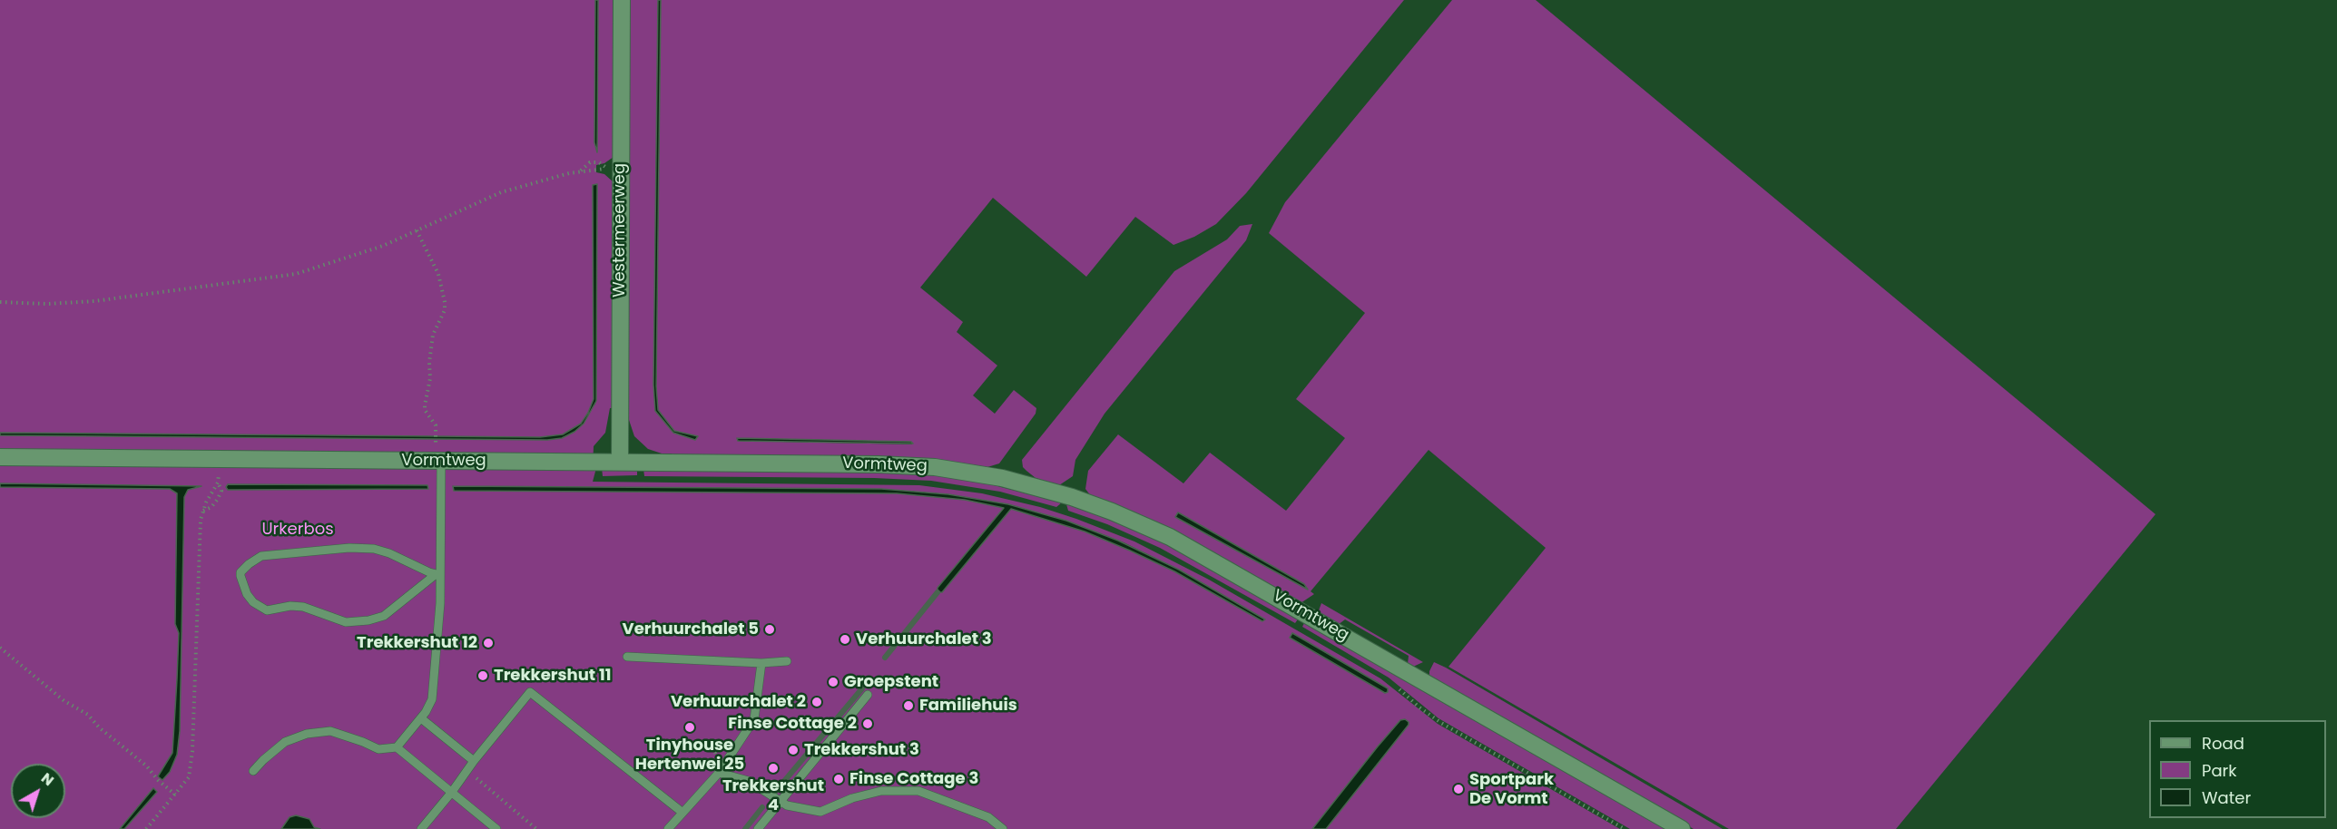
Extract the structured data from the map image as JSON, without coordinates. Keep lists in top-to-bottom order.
{
  "streets": {
    "street": ["Westermeerweg", "Vormtweg"]
  },
  "crossings": [
    ["Westermeerweg", "Vormtweg"]
  ],
  "parks": ["Urkerbos"],
  "places": [
    "Verhuurchalet 5",
    "Verhuurchalet 3",
    "Trekkershut 12",
    "Trekkershut 11",
    "Groepstent",
    "Verhuurchalet 2",
    "Familiehuis",
    "Finse Cottage 2",
    "Tinyhouse Hertenwei 25",
    "Trekkershut 3",
    "Trekkershut 4",
    "Finse Cottage 3",
    "Sportpark De Vormt"
  ],
  "legend": ["Road", "Park", "Water"],
  "north": "top right"
}
